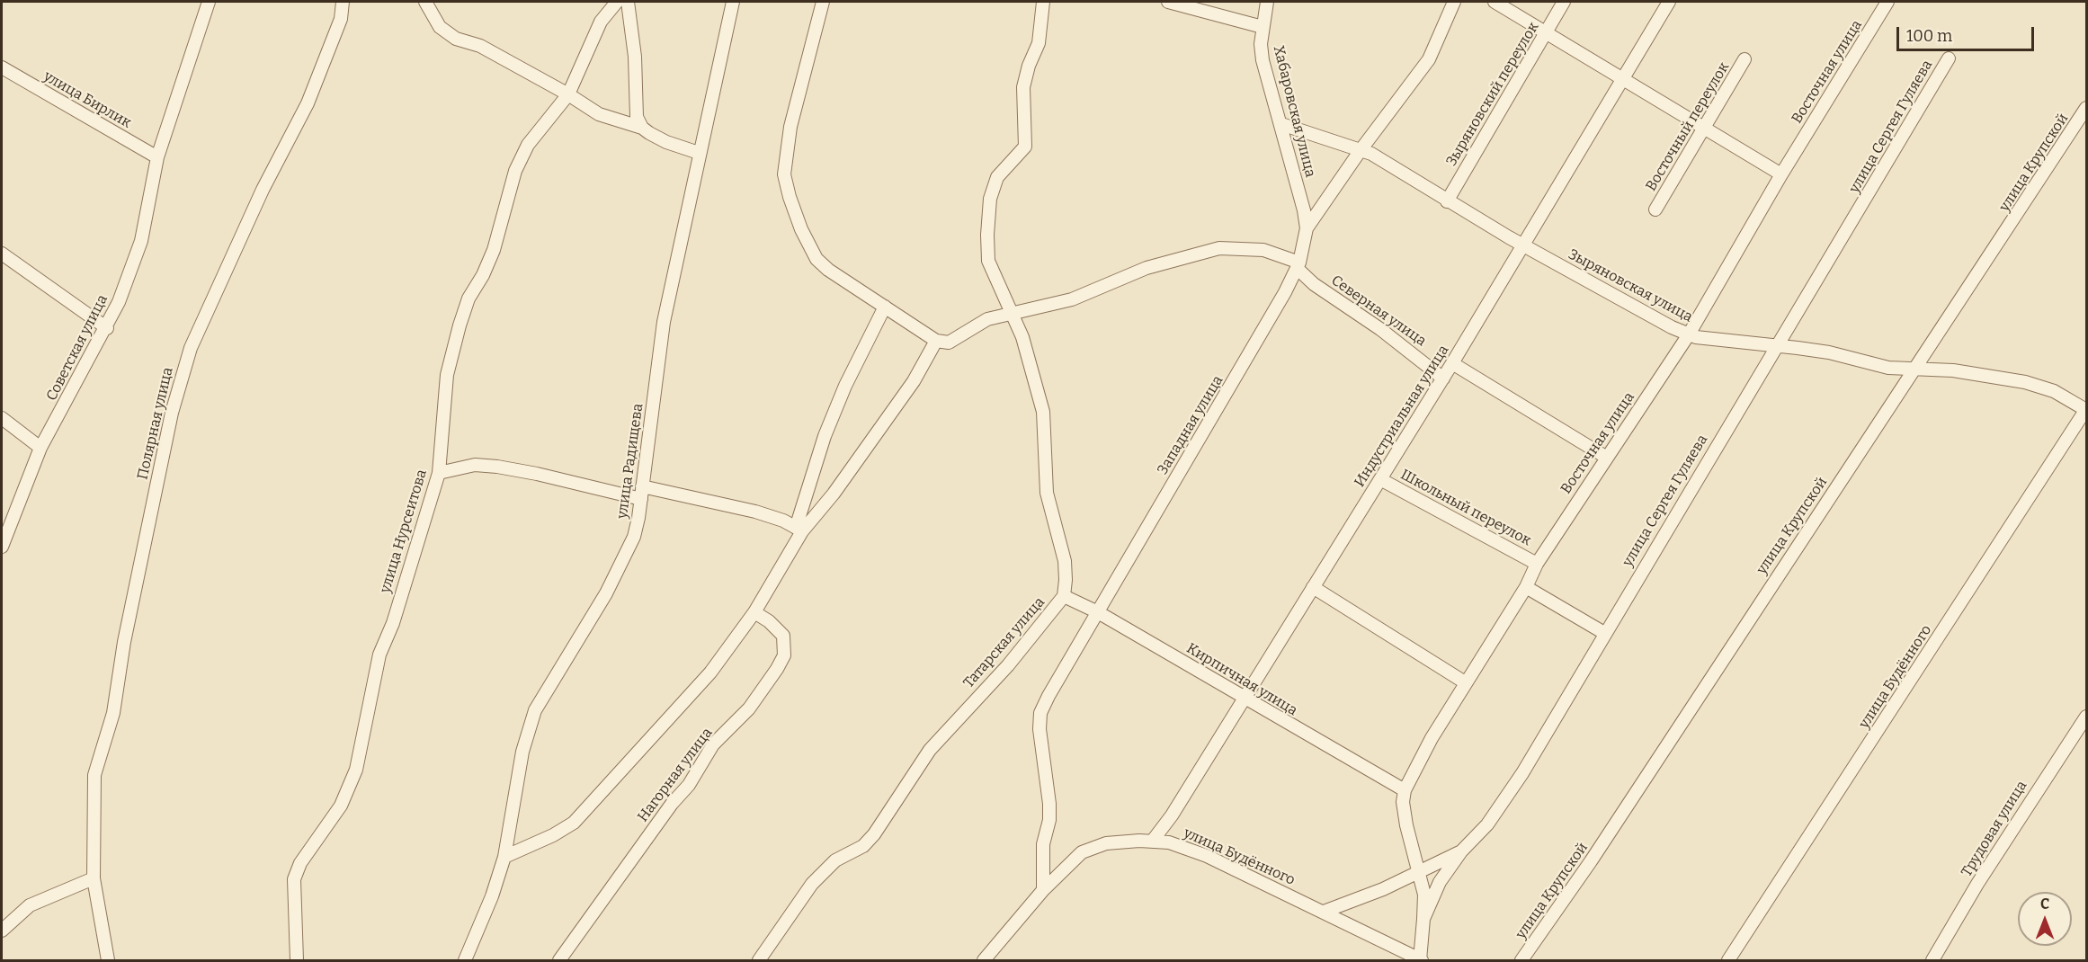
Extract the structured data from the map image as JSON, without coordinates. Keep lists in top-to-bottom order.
{
  "streets": {
    "street": [
      "Восточная улица",
      "Зыряновский переулок",
      "улица Бирлик",
      "Хабаровская улица",
      "Восточный переулок",
      "улица Сергея Гуляева",
      "улица Крупской",
      "Зыряновская улица",
      "Северная улица",
      "Советская улица",
      "Индустриальная улица",
      "Полярная улица",
      "Западная улица",
      "улица Радищева",
      "Школьный переулок",
      "улица Нурсеитова",
      "Татарская улица",
      "улица Будённого",
      "Кирпичная улица",
      "Нагорная улица",
      "Трудовая улица"
    ]
  },
  "crossings": [
    ["Восточная улица", "улица Сергея Гуляева"],
    ["Восточная улица", "Зыряновская улица"],
    ["Восточная улица", "Школьный переулок"],
    ["Восточная улица", "Кирпичная улица"],
    ["Зыряновский переулок", "Зыряновская улица"],
    ["улица Бирлик", "Советская улица"],
    ["Хабаровская улица", "Зыряновская улица"],
    ["Хабаровская улица", "Западная улица"],
    ["улица Сергея Гуляева", "Зыряновская улица"],
    ["улица Сергея Гуляева", "улица Будённого"],
    ["улица Крупской", "Зыряновская улица"],
    ["Зыряновская улица", "Индустриальная улица"],
    ["Зыряновская улица", "Западная улица"],
    ["Зыряновская улица", "улица Будённого"],
    ["Северная улица", "Индустриальная улица"],
    ["Северная улица", "Западная улица"],
    ["Индустриальная улица", "Школьный переулок"],
    ["Индустриальная улица", "улица Будённого"],
    ["Индустриальная улица", "Кирпичная улица"],
    ["Западная улица", "улица Будённого"],
    ["Западная улица", "Кирпичная улица"],
    ["Татарская улица", "Кирпичная улица"]
  ],
  "scale_bar": "100 m",
  "north": "top"
}
